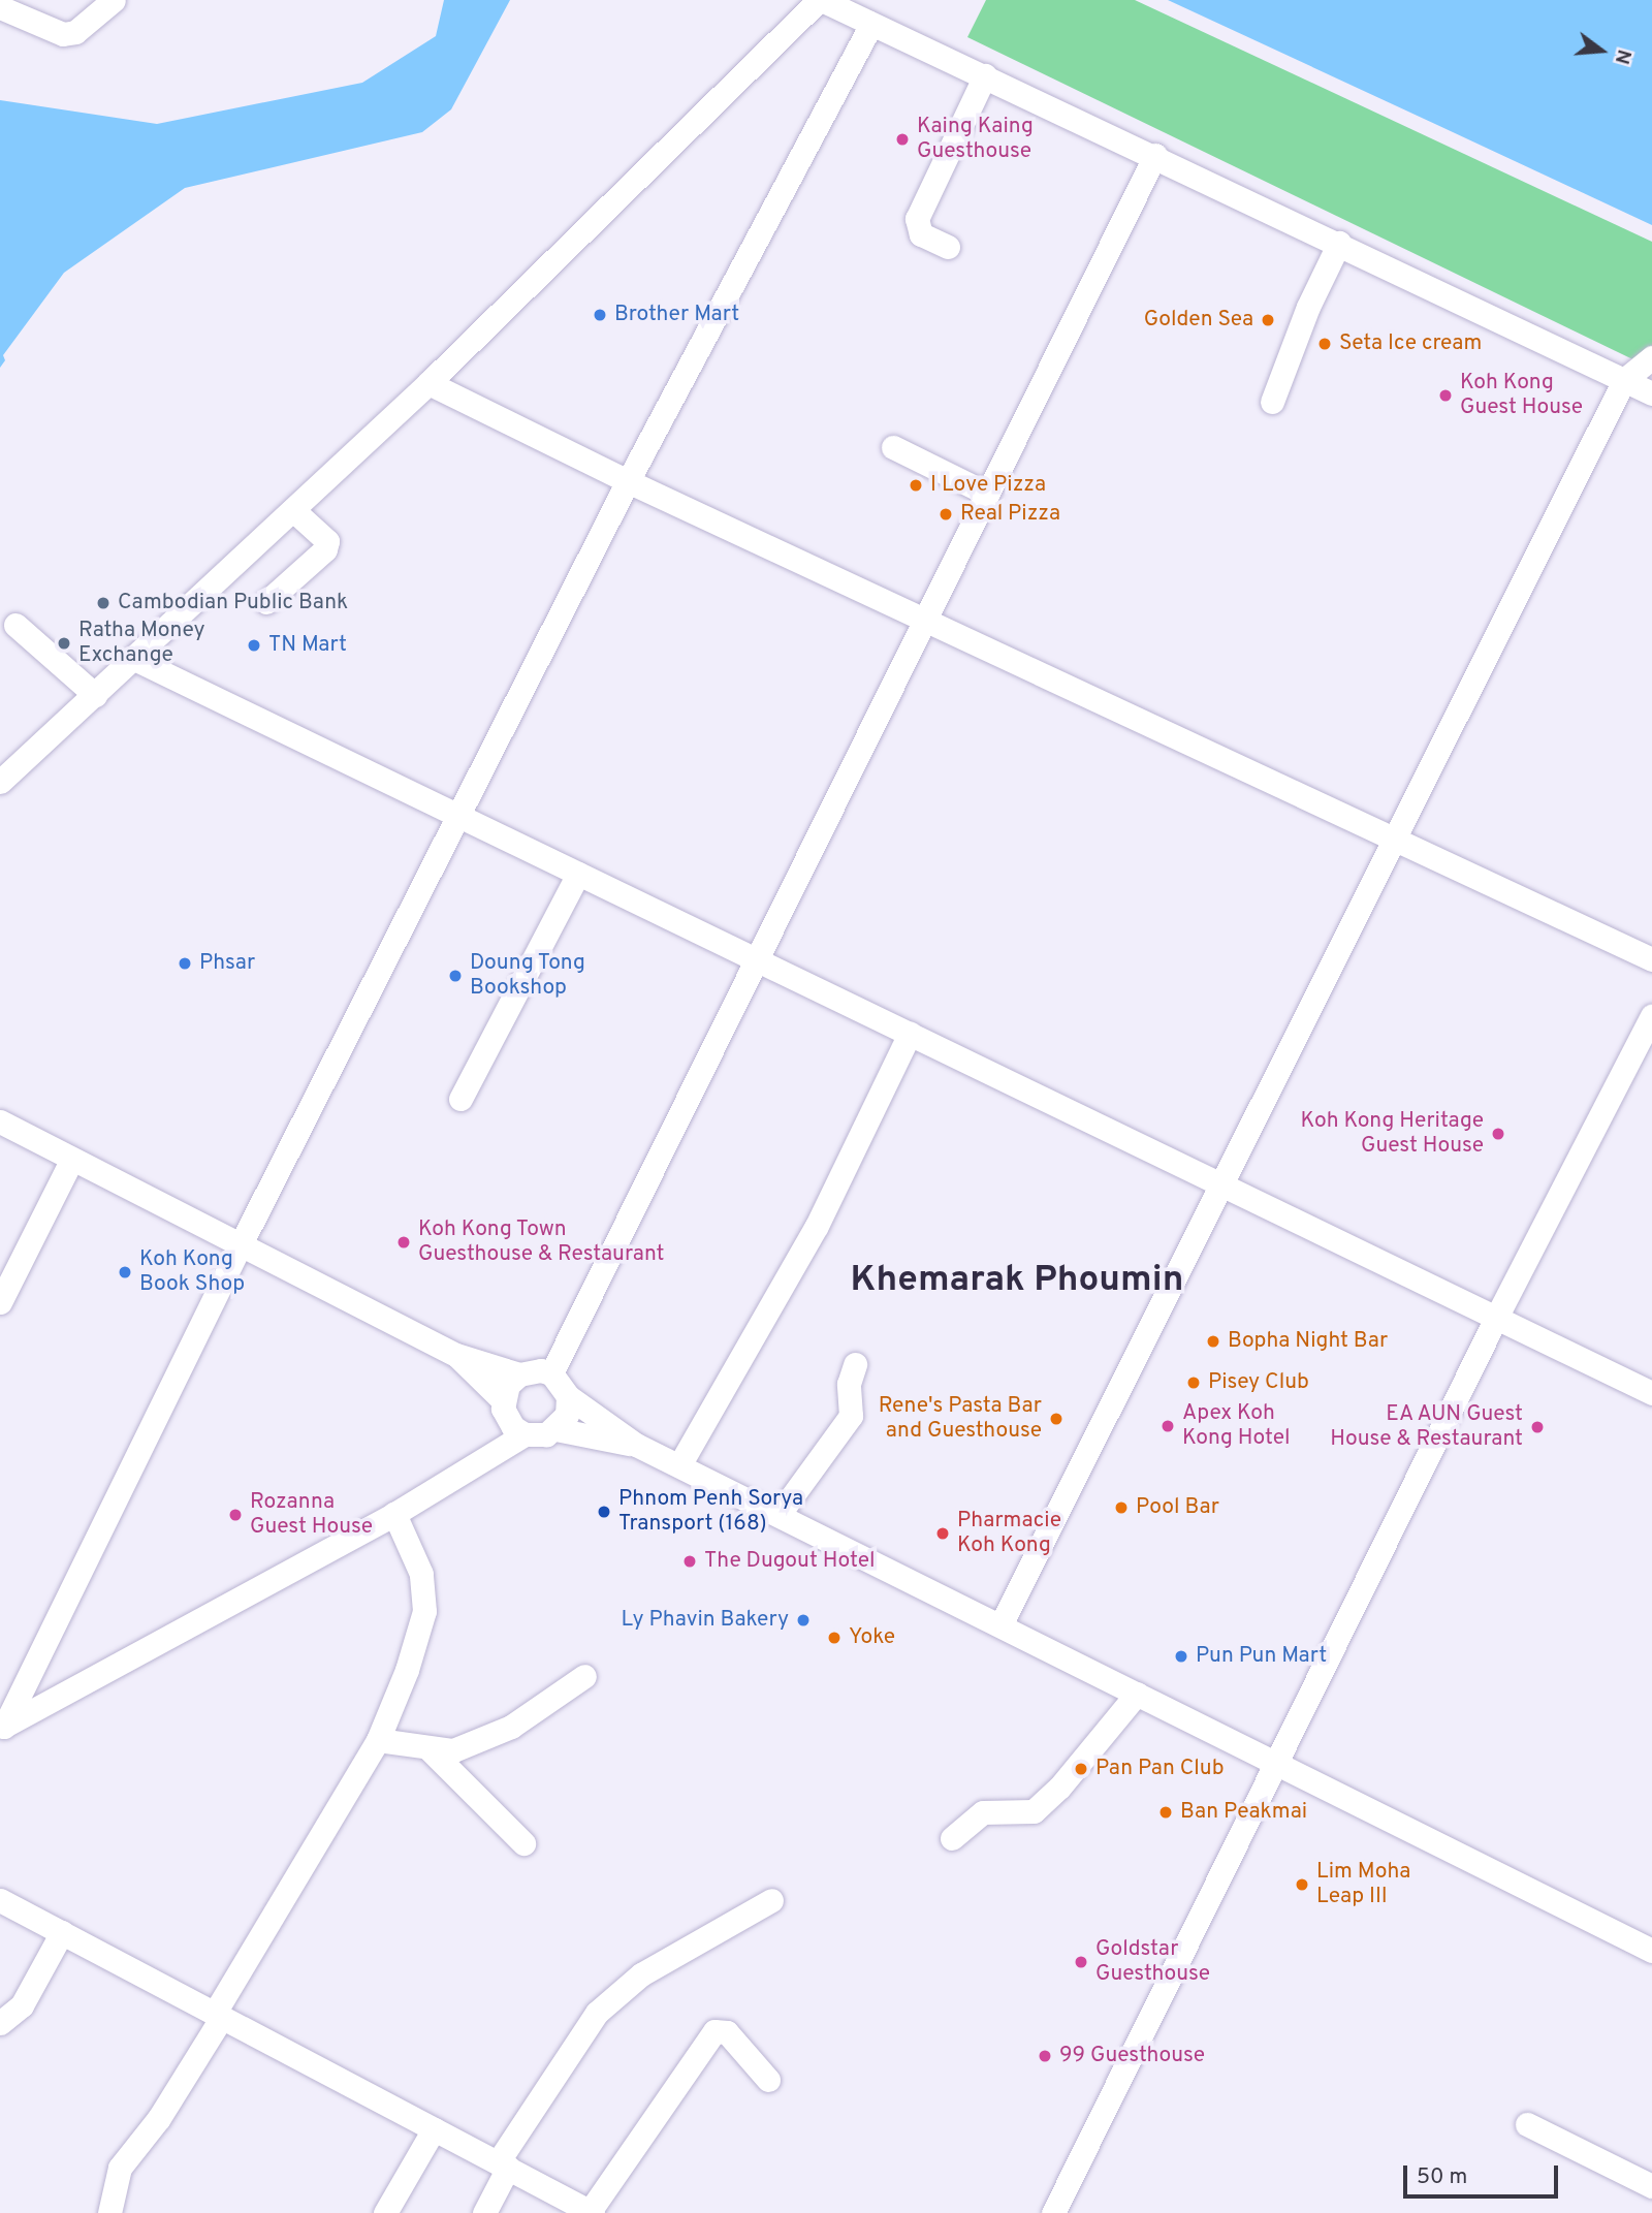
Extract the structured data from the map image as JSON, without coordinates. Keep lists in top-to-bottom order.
{
  "districts": ["Khemarak Phoumin"],
  "places": [
    "Kaing Kaing Guesthouse",
    "Brother Mart",
    "Golden Sea",
    "Seta Ice cream",
    "Koh Kong Guest House",
    "I Love Pizza",
    "Real Pizza",
    "Cambodian Public Bank",
    "Ratha Money Exchange",
    "TN Mart",
    "Phsar",
    "Doung Tong Bookshop",
    "Koh Kong Heritage Guest House",
    "Koh Kong Town Guesthouse & Restaurant",
    "Koh Kong Book Shop",
    "Bopha Night Bar",
    "Pisey Club",
    "Rene's Pasta Bar and Guesthouse",
    "Apex Koh Kong Hotel",
    "EA AUN Guest House & Restaurant",
    "Pool Bar",
    "Phnom Penh Sorya Transport (168)",
    "Rozanna Guest House",
    "Pharmacie Koh Kong",
    "The Dugout Hotel",
    "Ly Phavin Bakery",
    "Yoke",
    "Pun Pun Mart",
    "Pan Pan Club",
    "Ban Peakmai",
    "Lim Moha Leap III",
    "Goldstar Guesthouse",
    "99 Guesthouse"
  ],
  "scale_bar": "50 m",
  "north": "right"
}
